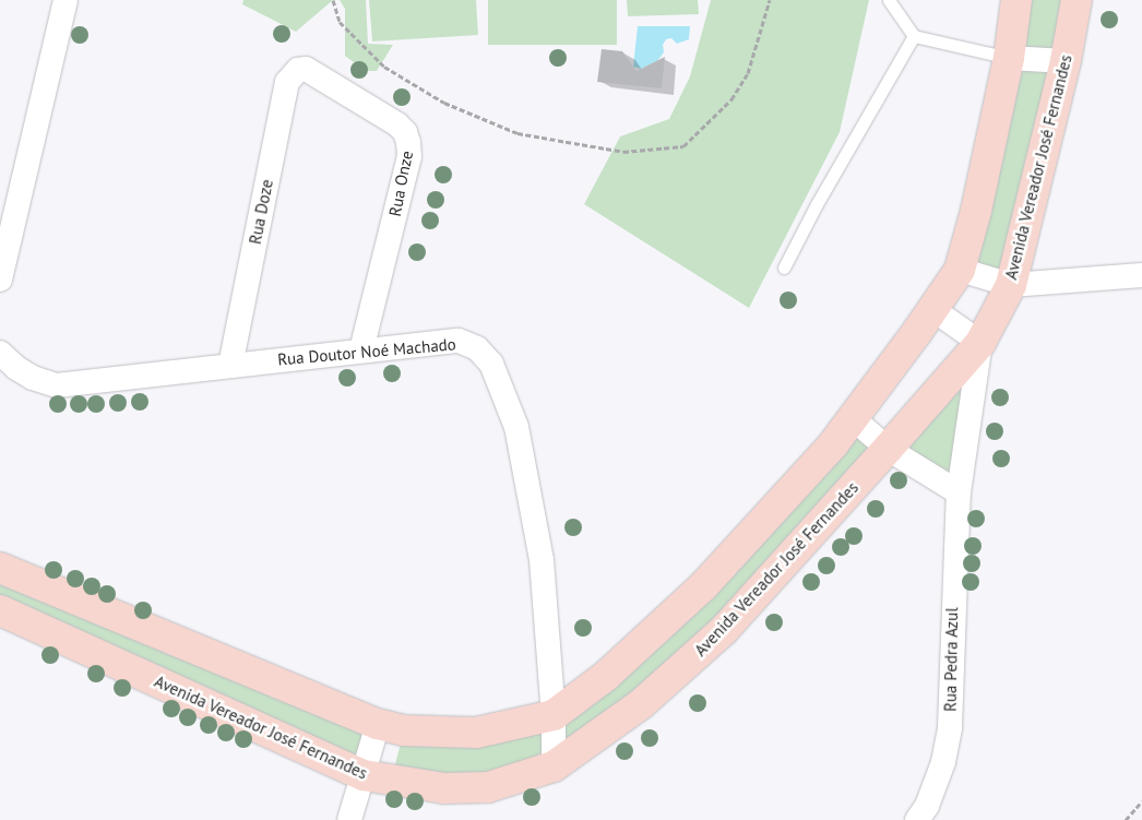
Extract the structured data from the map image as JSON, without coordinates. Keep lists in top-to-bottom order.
{
  "streets": {
    "street": [
      "Avenida Vereador José Fernandes",
      "Rua Onze",
      "Rua Doze",
      "Rua Doutor Noé Machado",
      "Rua Pedra Azul"
    ]
  },
  "crossings": [
    ["Avenida Vereador José Fernandes", "Rua Doutor Noé Machado"],
    ["Avenida Vereador José Fernandes", "Rua Pedra Azul"],
    ["Rua Onze", "Rua Doze"],
    ["Rua Onze", "Rua Doutor Noé Machado"],
    ["Rua Doze", "Rua Doutor Noé Machado"]
  ]
}
